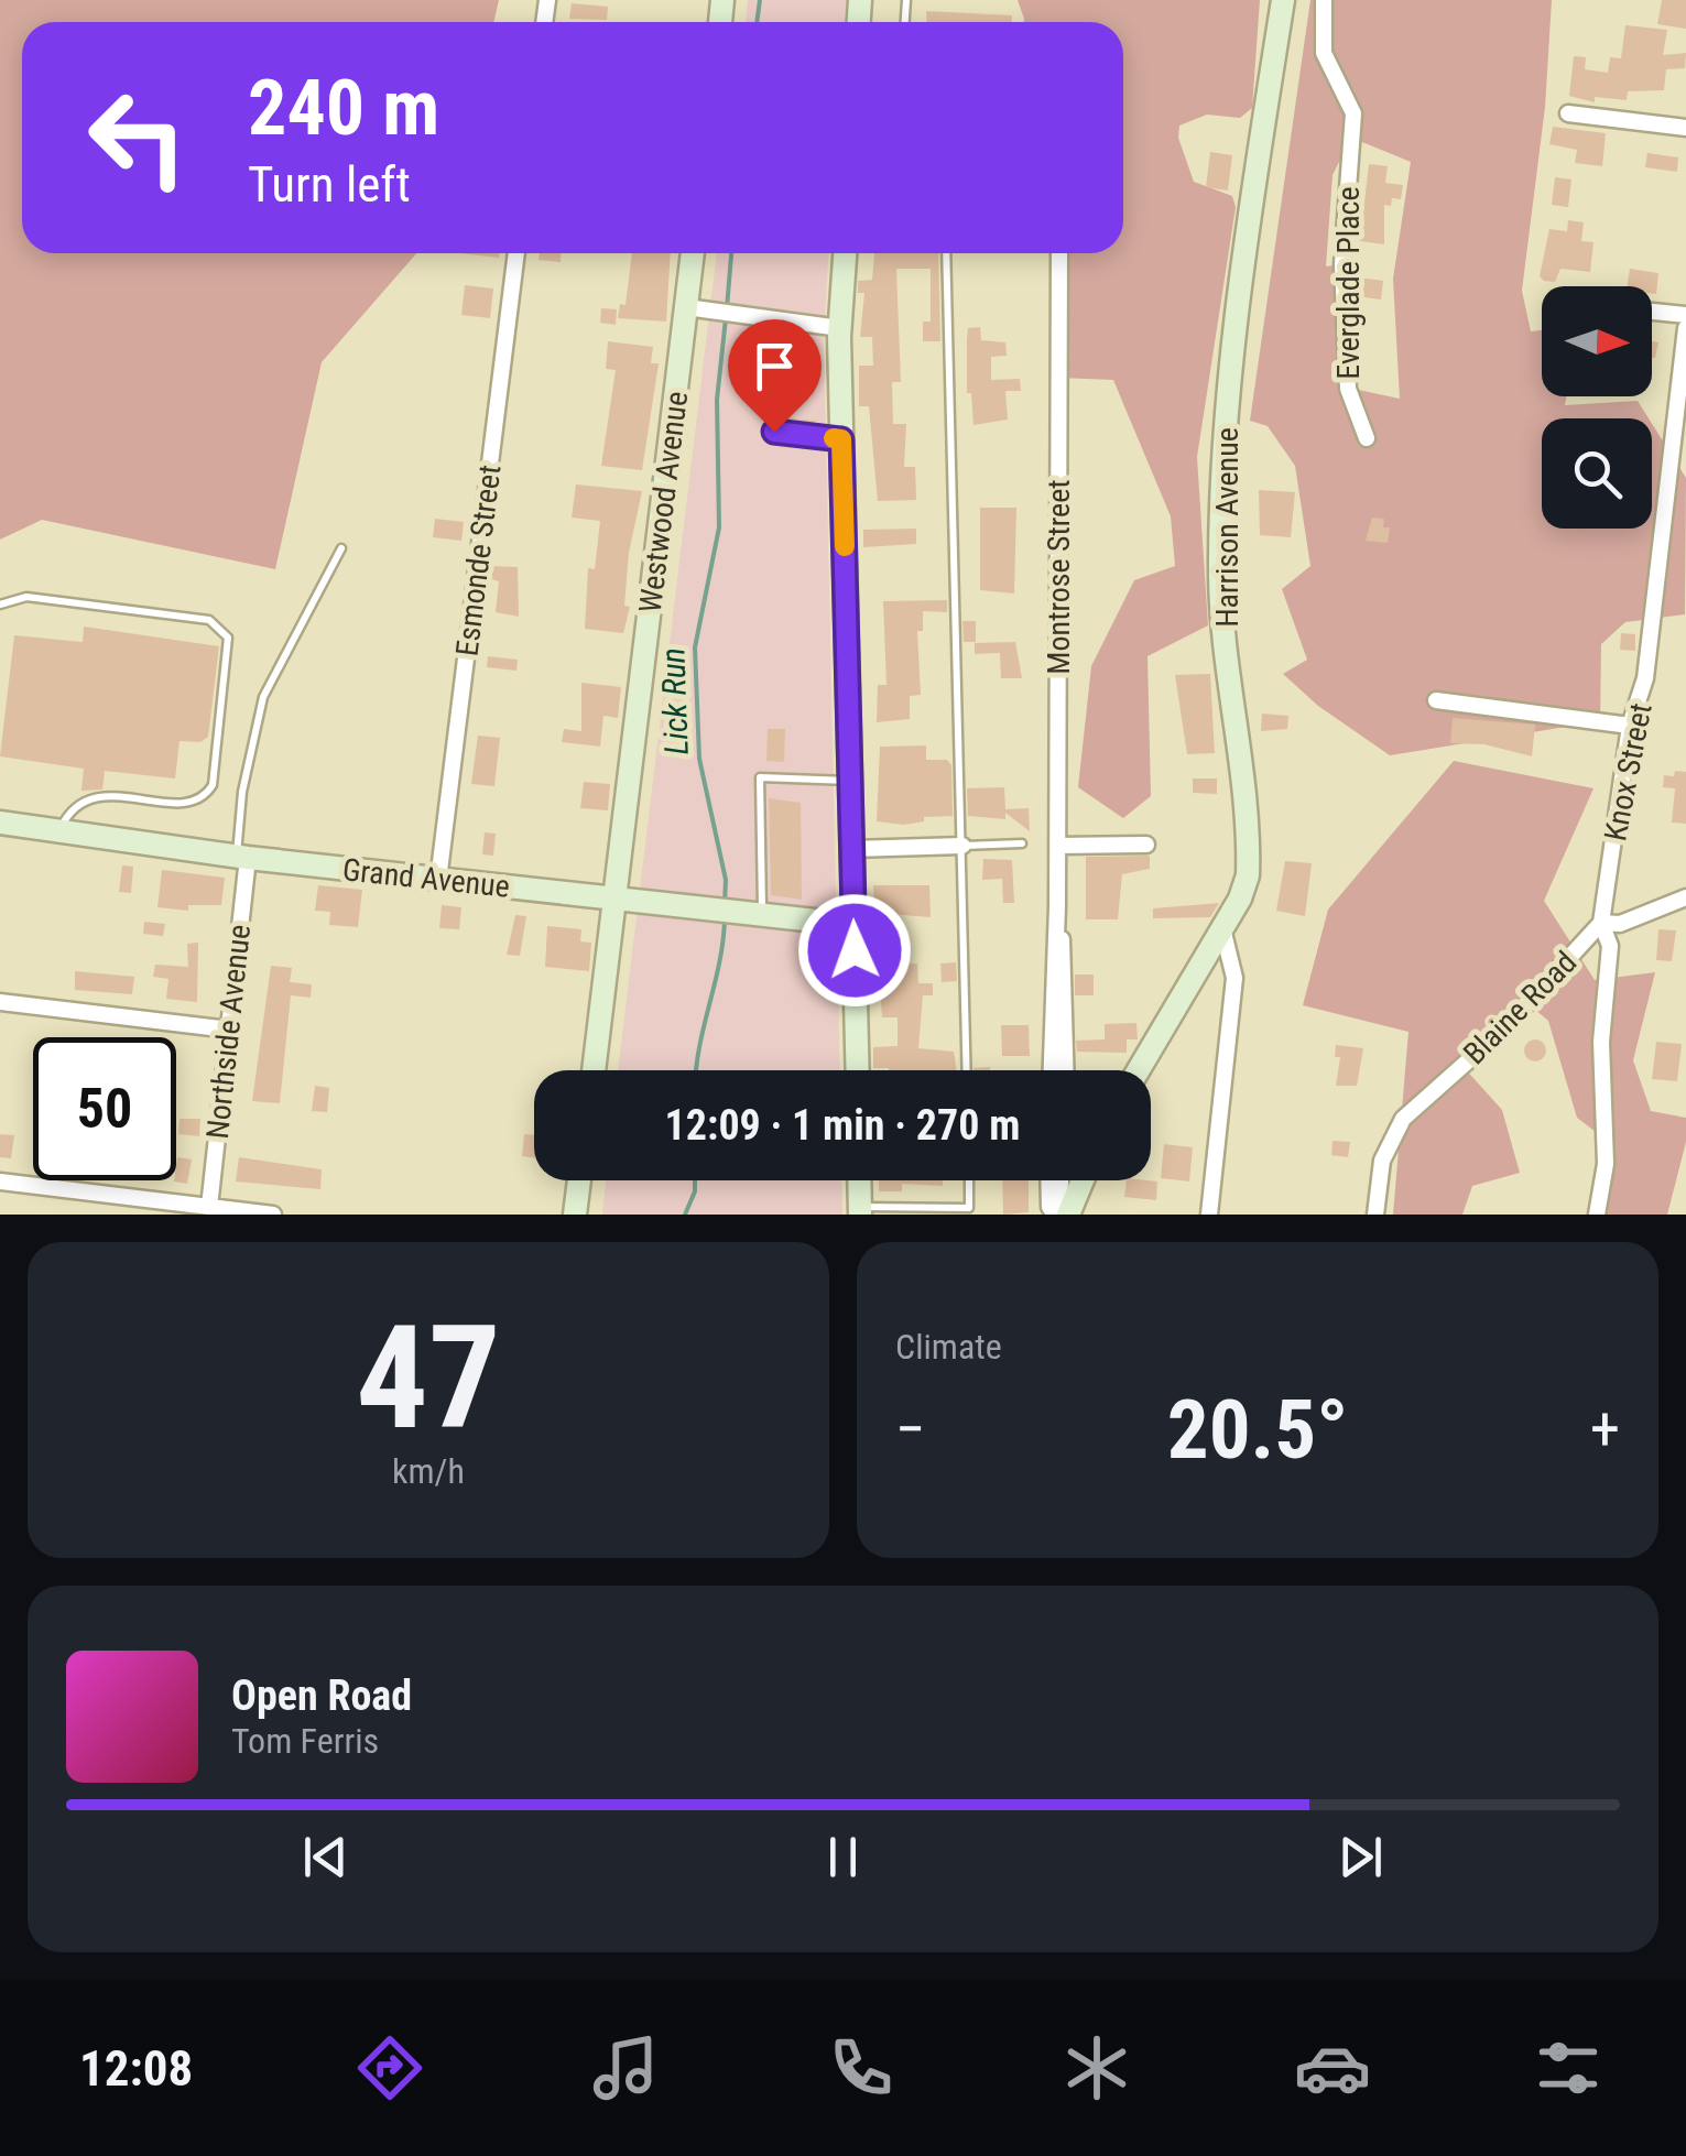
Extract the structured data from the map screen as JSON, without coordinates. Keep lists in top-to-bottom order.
{
  "streets": {
    "main road": ["Westwood Avenue", "Harrison Avenue", "Grand Avenue"],
    "street": [
      "Everglade Place",
      "Esmonde Street",
      "Montrose Street",
      "Knox Street",
      "Blaine Road",
      "Northside Avenue"
    ]
  },
  "crossings": [
    ["Westwood Avenue", "Grand Avenue"],
    ["Esmonde Street", "Grand Avenue"],
    ["Knox Street", "Blaine Road"],
    ["Grand Avenue", "Northside Avenue"]
  ],
  "water": ["Lick Run"],
  "north": "right",
  "page": {
    "turn": ["240 m", "Turn left"],
    "limit": "50",
    "trip": "12:09 · 1 min · 270 m",
    "tile": [
      ["47", "km/h"],
      "Climate"
    ],
    "heat": ["−", "20.5°", "+"],
    "song": ["Open Road", "Tom Ferris"],
    "tabs": "12:08"
  }
}
